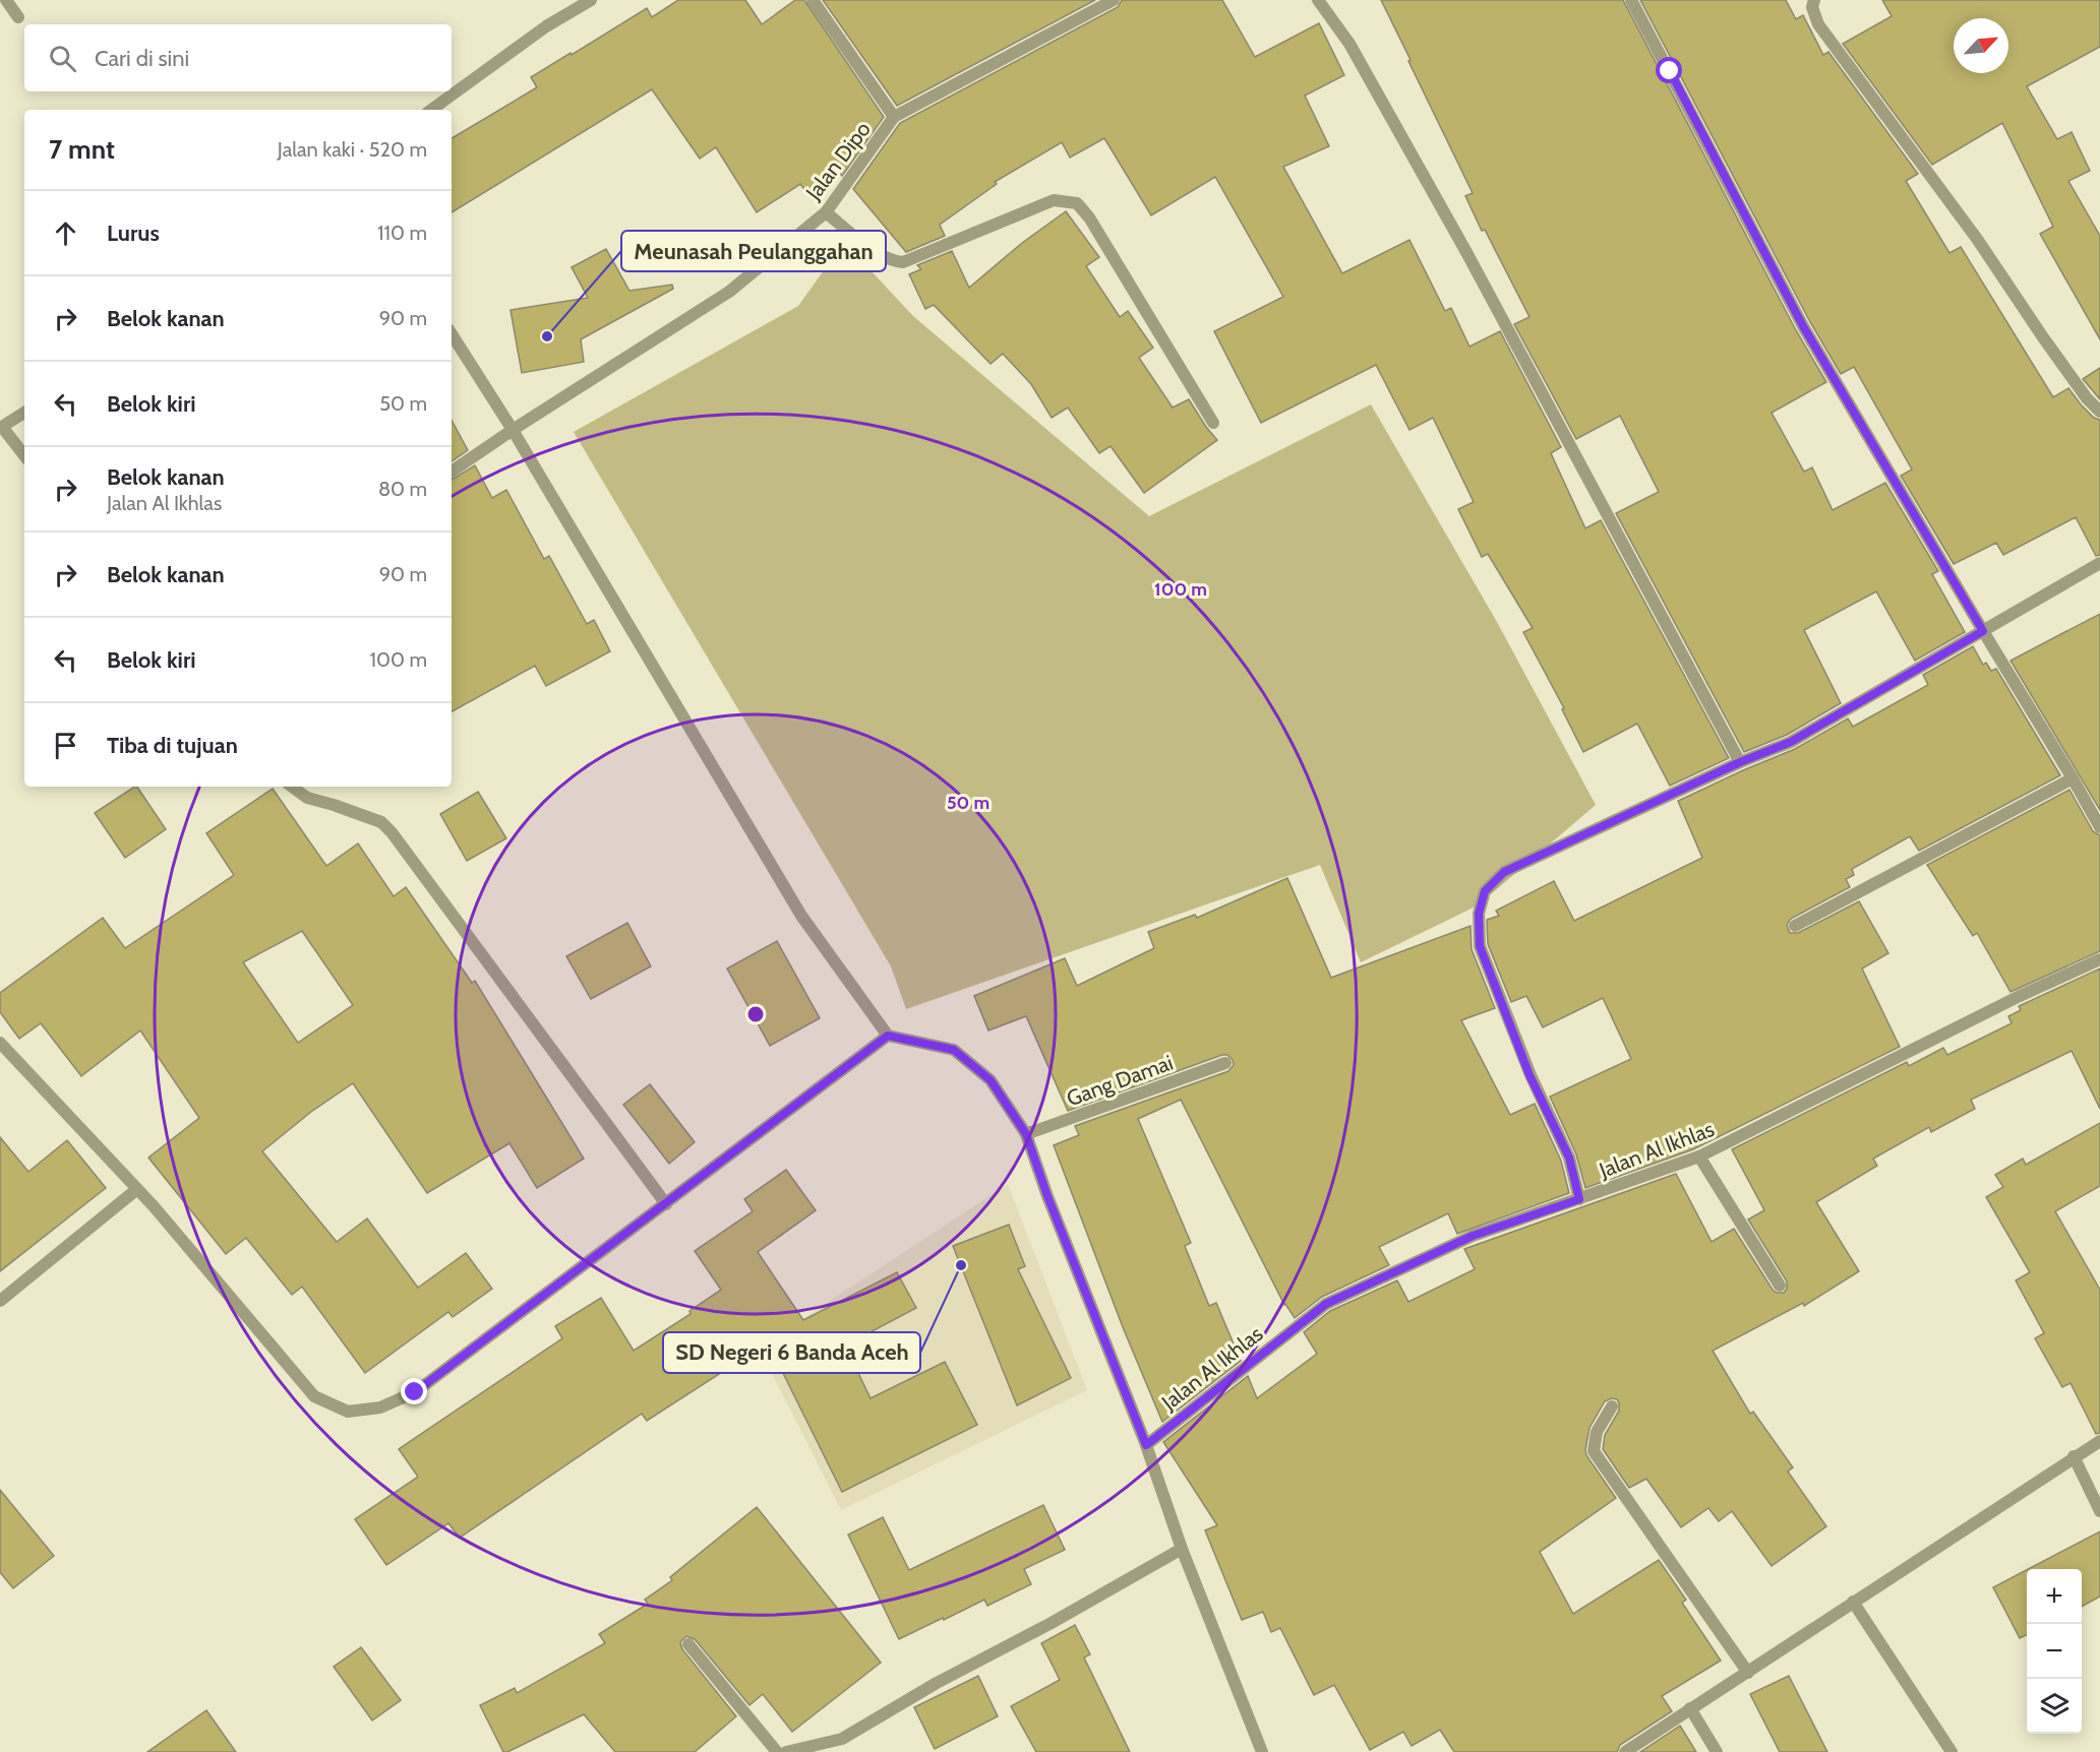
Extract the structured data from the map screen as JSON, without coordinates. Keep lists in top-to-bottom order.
{
  "streets": {
    "street": ["Jalan Dipo", "Gang Damai", "Jalan Al Ikhlas"]
  },
  "places": ["Meunasah Peulanggahan", "SD Negeri 6 Banda Aceh"],
  "north": "top right",
  "page": {
    "search": "Cari di sini",
    "heading": ["7 mnt", "Jalan kaki · 520 m"],
    "list": [
      ["Lurus", "110 m"],
      ["Belok kanan", "90 m"],
      ["Belok kiri", "50 m"],
      ["Belok kanan", "Jalan Al Ikhlas", "80 m"],
      ["Belok kanan", "90 m"],
      ["Belok kiri", "100 m"],
      "Tiba di tujuan"
    ],
    "map_buttons": ["+", "−"]
  },
  "rings": ["100 m", "50 m"]
}
